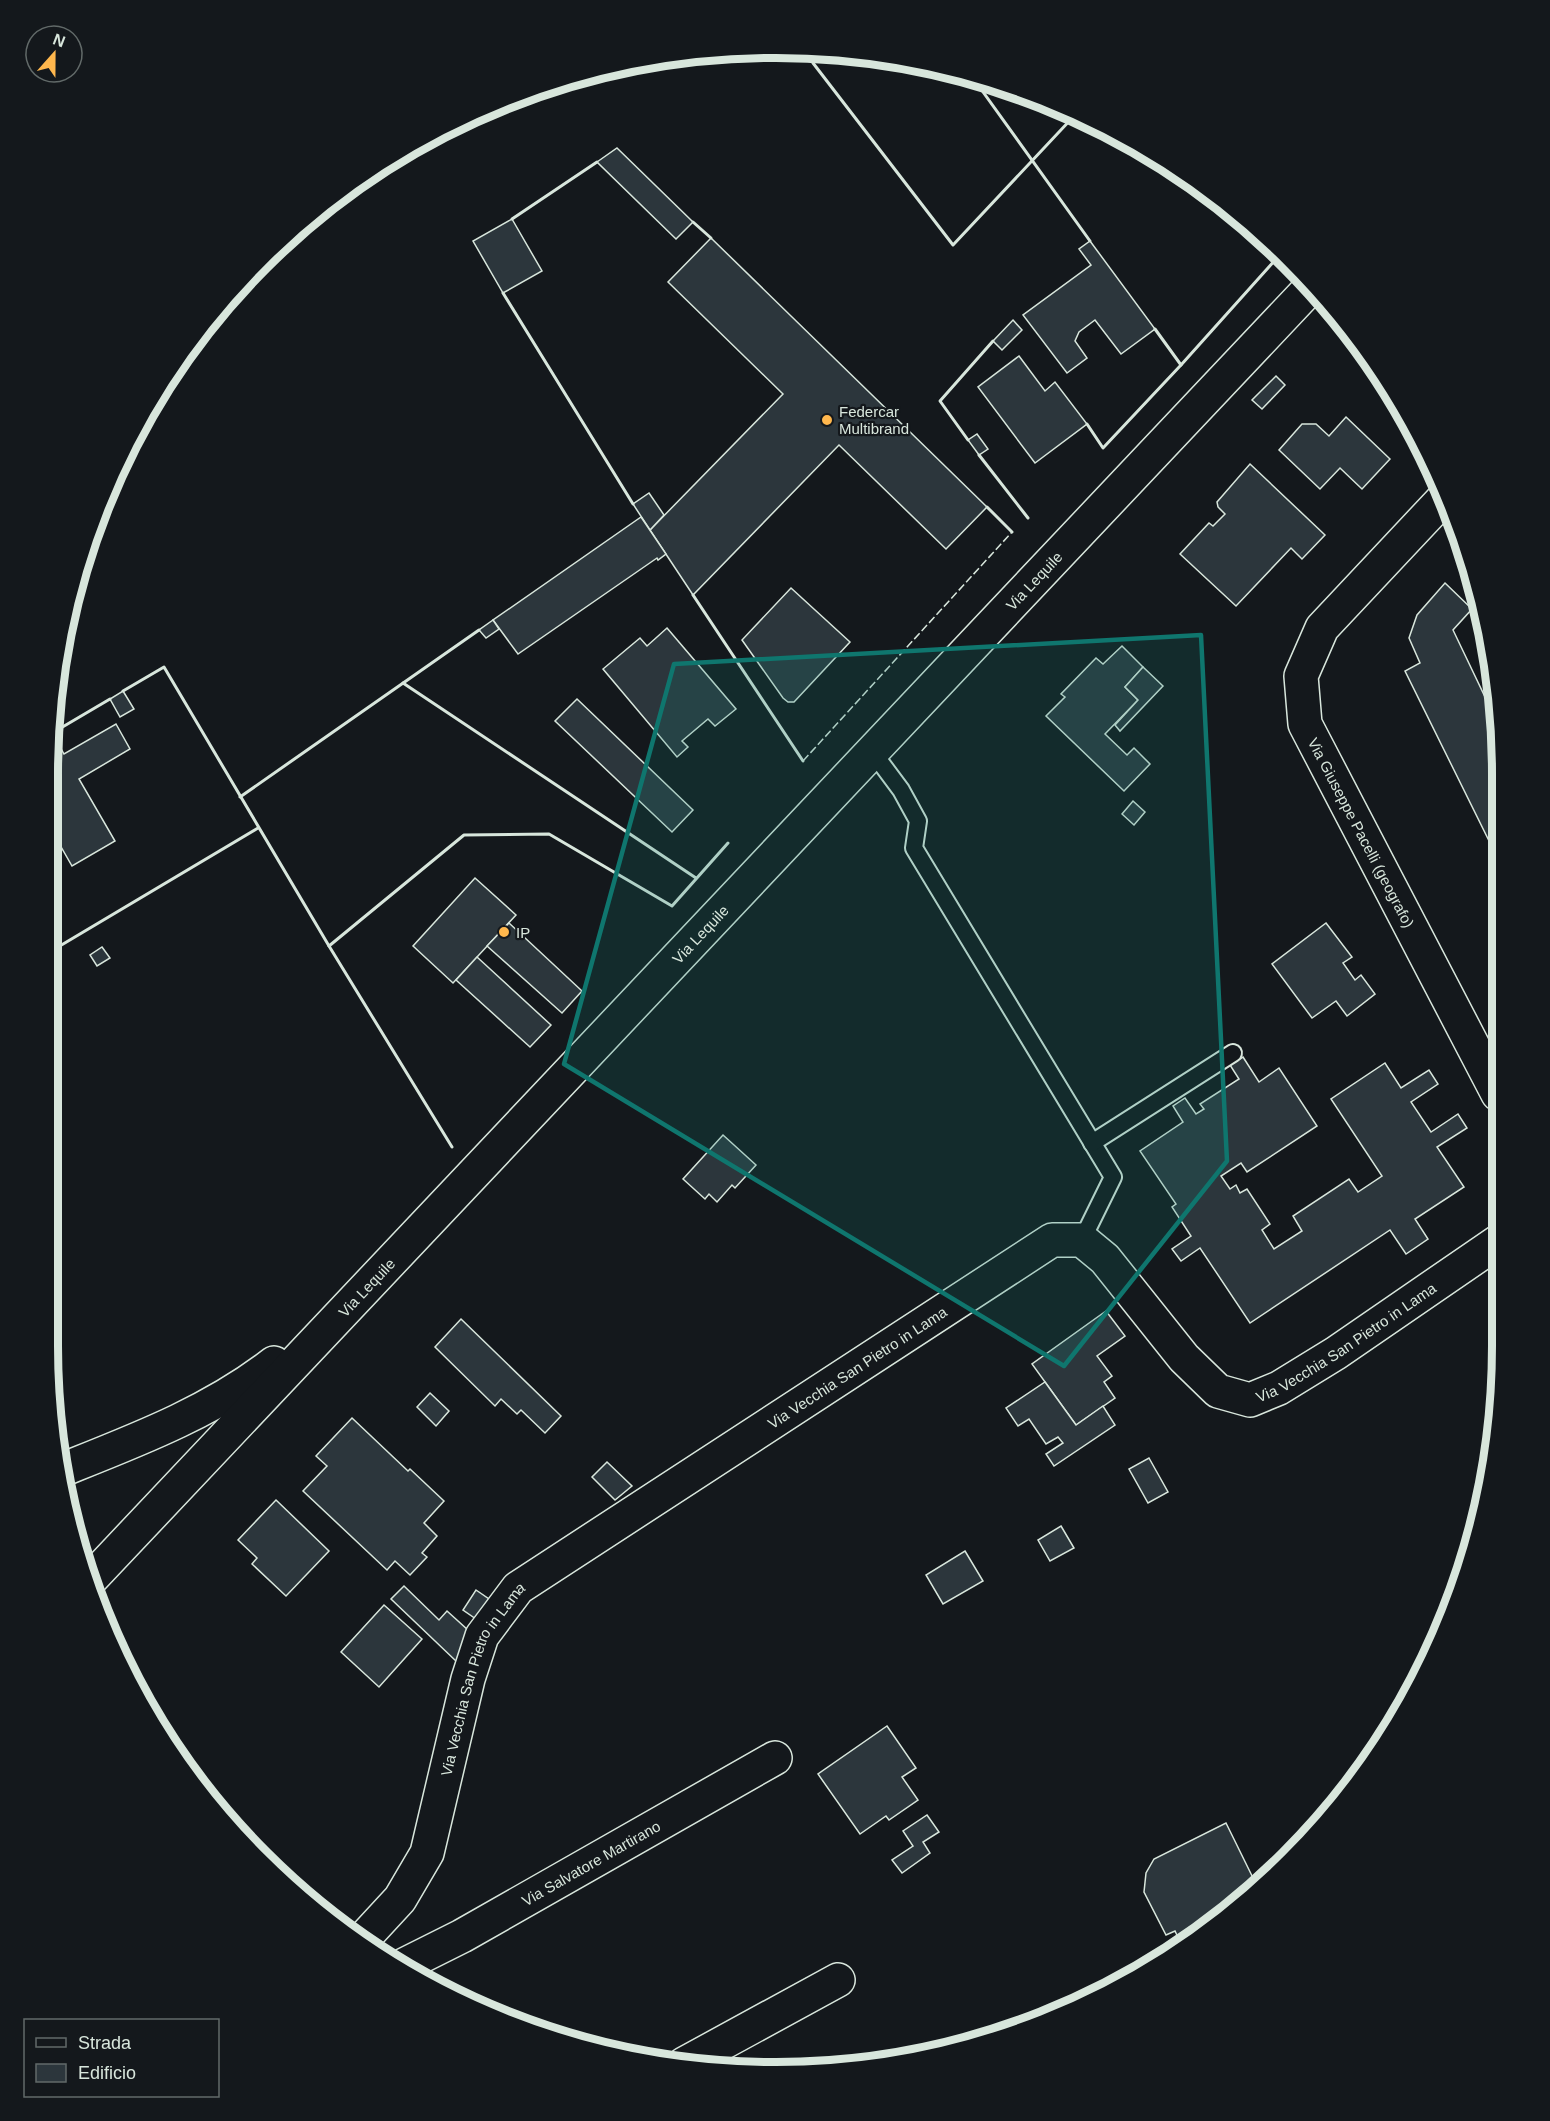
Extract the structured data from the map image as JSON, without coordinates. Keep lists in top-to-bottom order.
{
  "streets": {
    "street": [
      "Via Lequile",
      "Via Giuseppe Pacelli (geografo)",
      "Via Vecchia San Pietro in Lama",
      "Via Salvatore Martirano"
    ]
  },
  "places": ["Federcar Multibrand", "IP"],
  "legend": ["Strada", "Edificio"],
  "north": "top"
}
